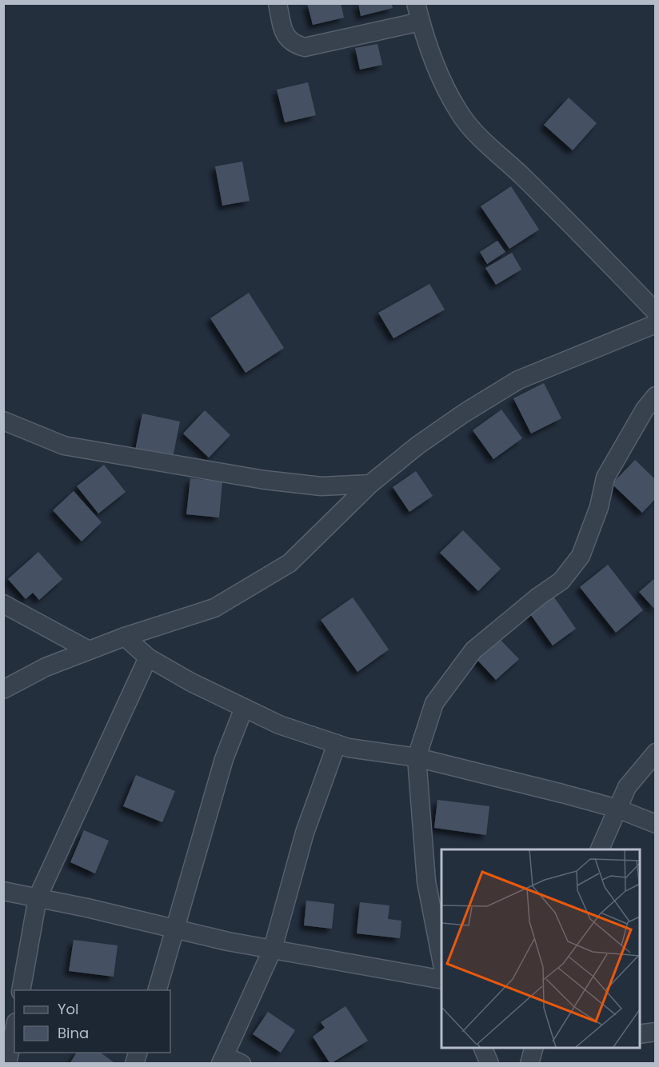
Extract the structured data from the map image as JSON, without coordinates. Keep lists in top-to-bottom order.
{
  "legend": ["Yol", "Bina"]
}
